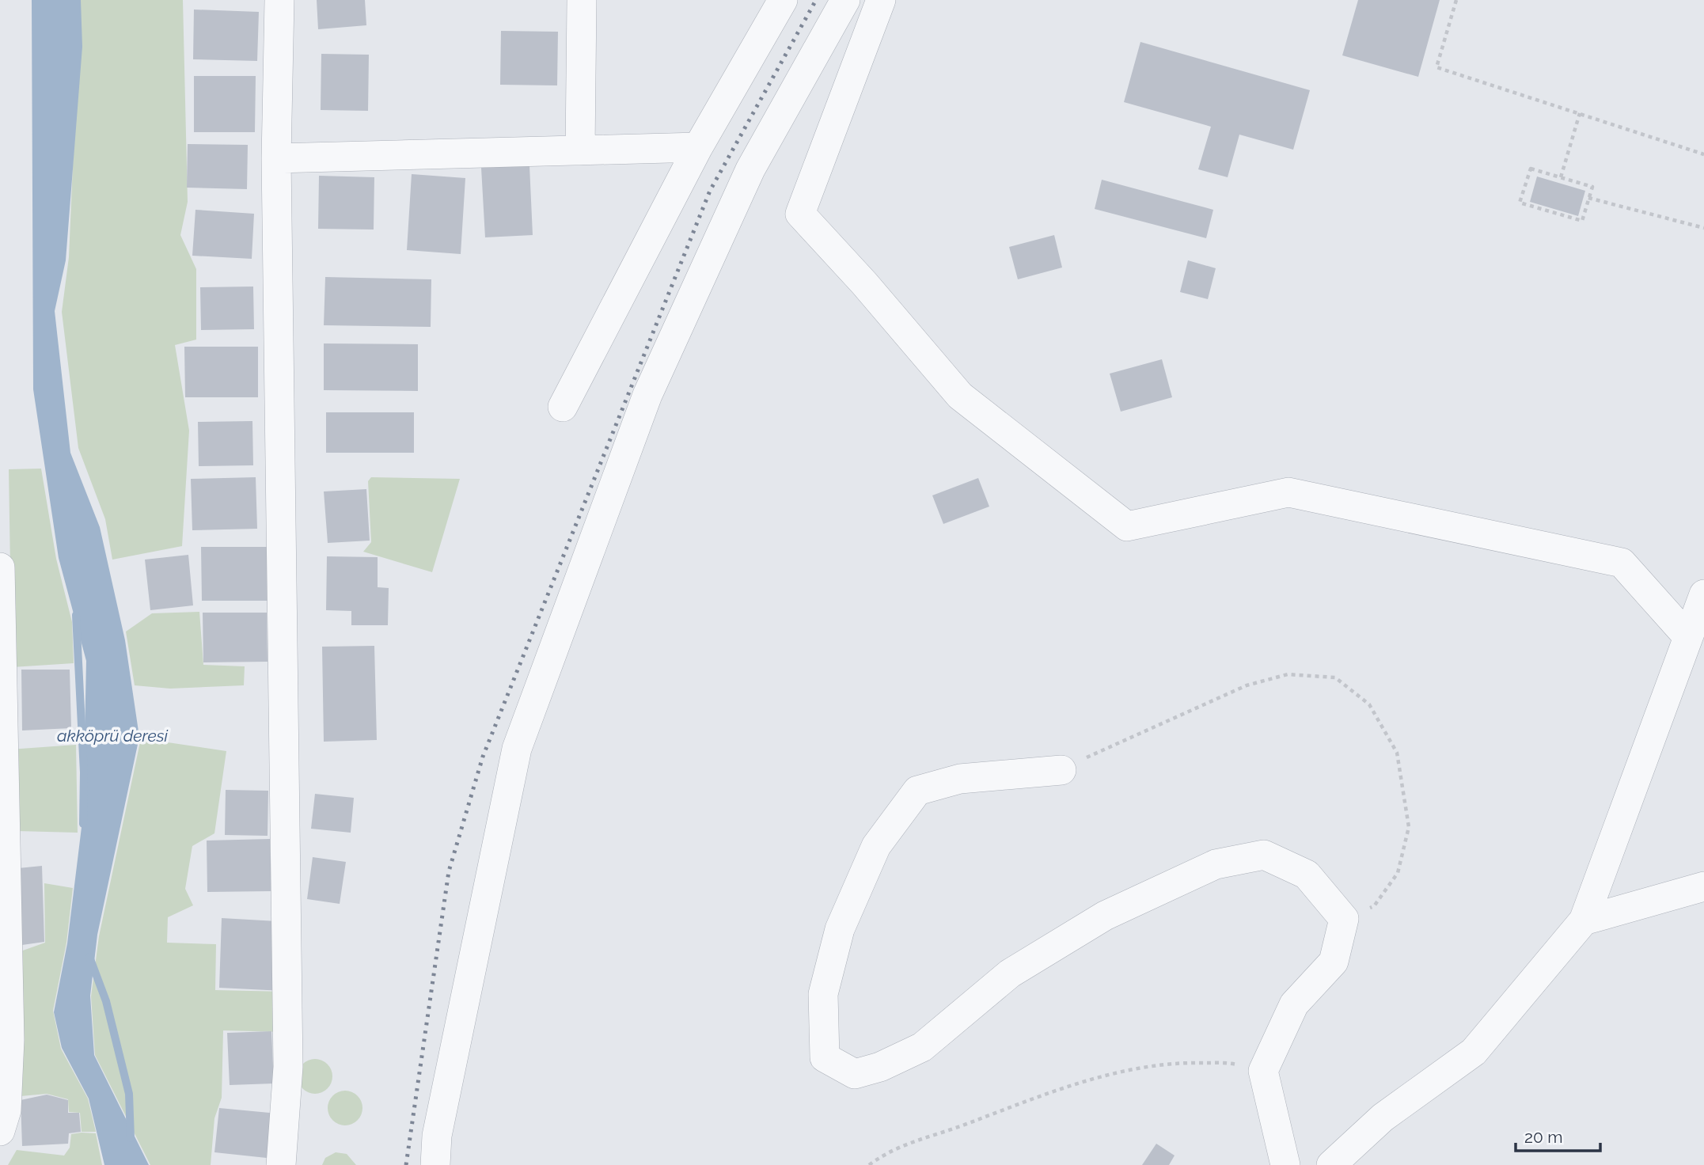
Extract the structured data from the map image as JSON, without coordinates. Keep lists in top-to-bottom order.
{
  "water": ["akköprü deresi"],
  "scale_bar": "20 m"
}
